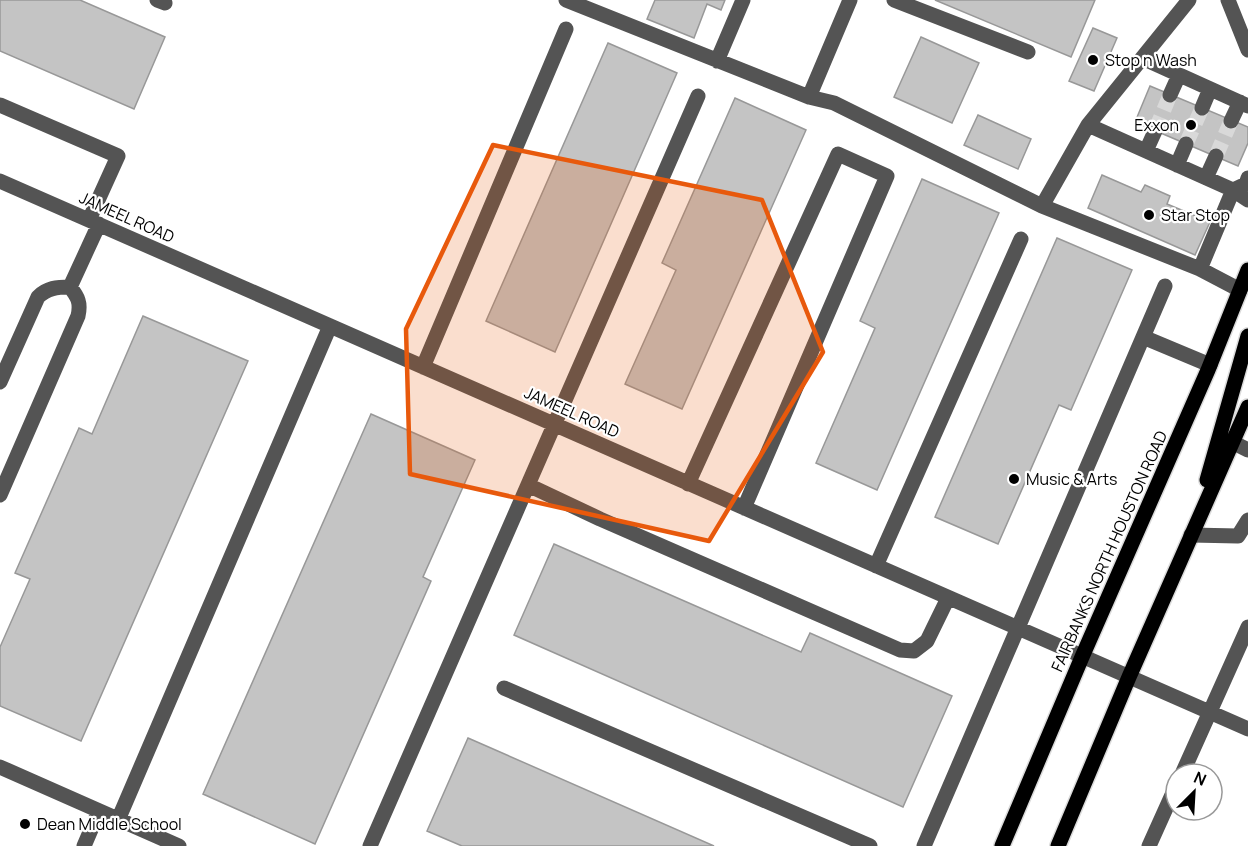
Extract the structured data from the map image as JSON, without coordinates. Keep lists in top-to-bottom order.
{
  "streets": {
    "main road": ["FAIRBANKS NORTH HOUSTON ROAD"],
    "street": ["JAMEEL ROAD"]
  },
  "crossings": [
    ["JAMEEL ROAD", "FAIRBANKS NORTH HOUSTON ROAD"]
  ],
  "places": [
    "Stop n Wash",
    "Exxon",
    "Star Stop",
    "Music & Arts",
    "Dean Middle School"
  ],
  "north": "top right"
}
